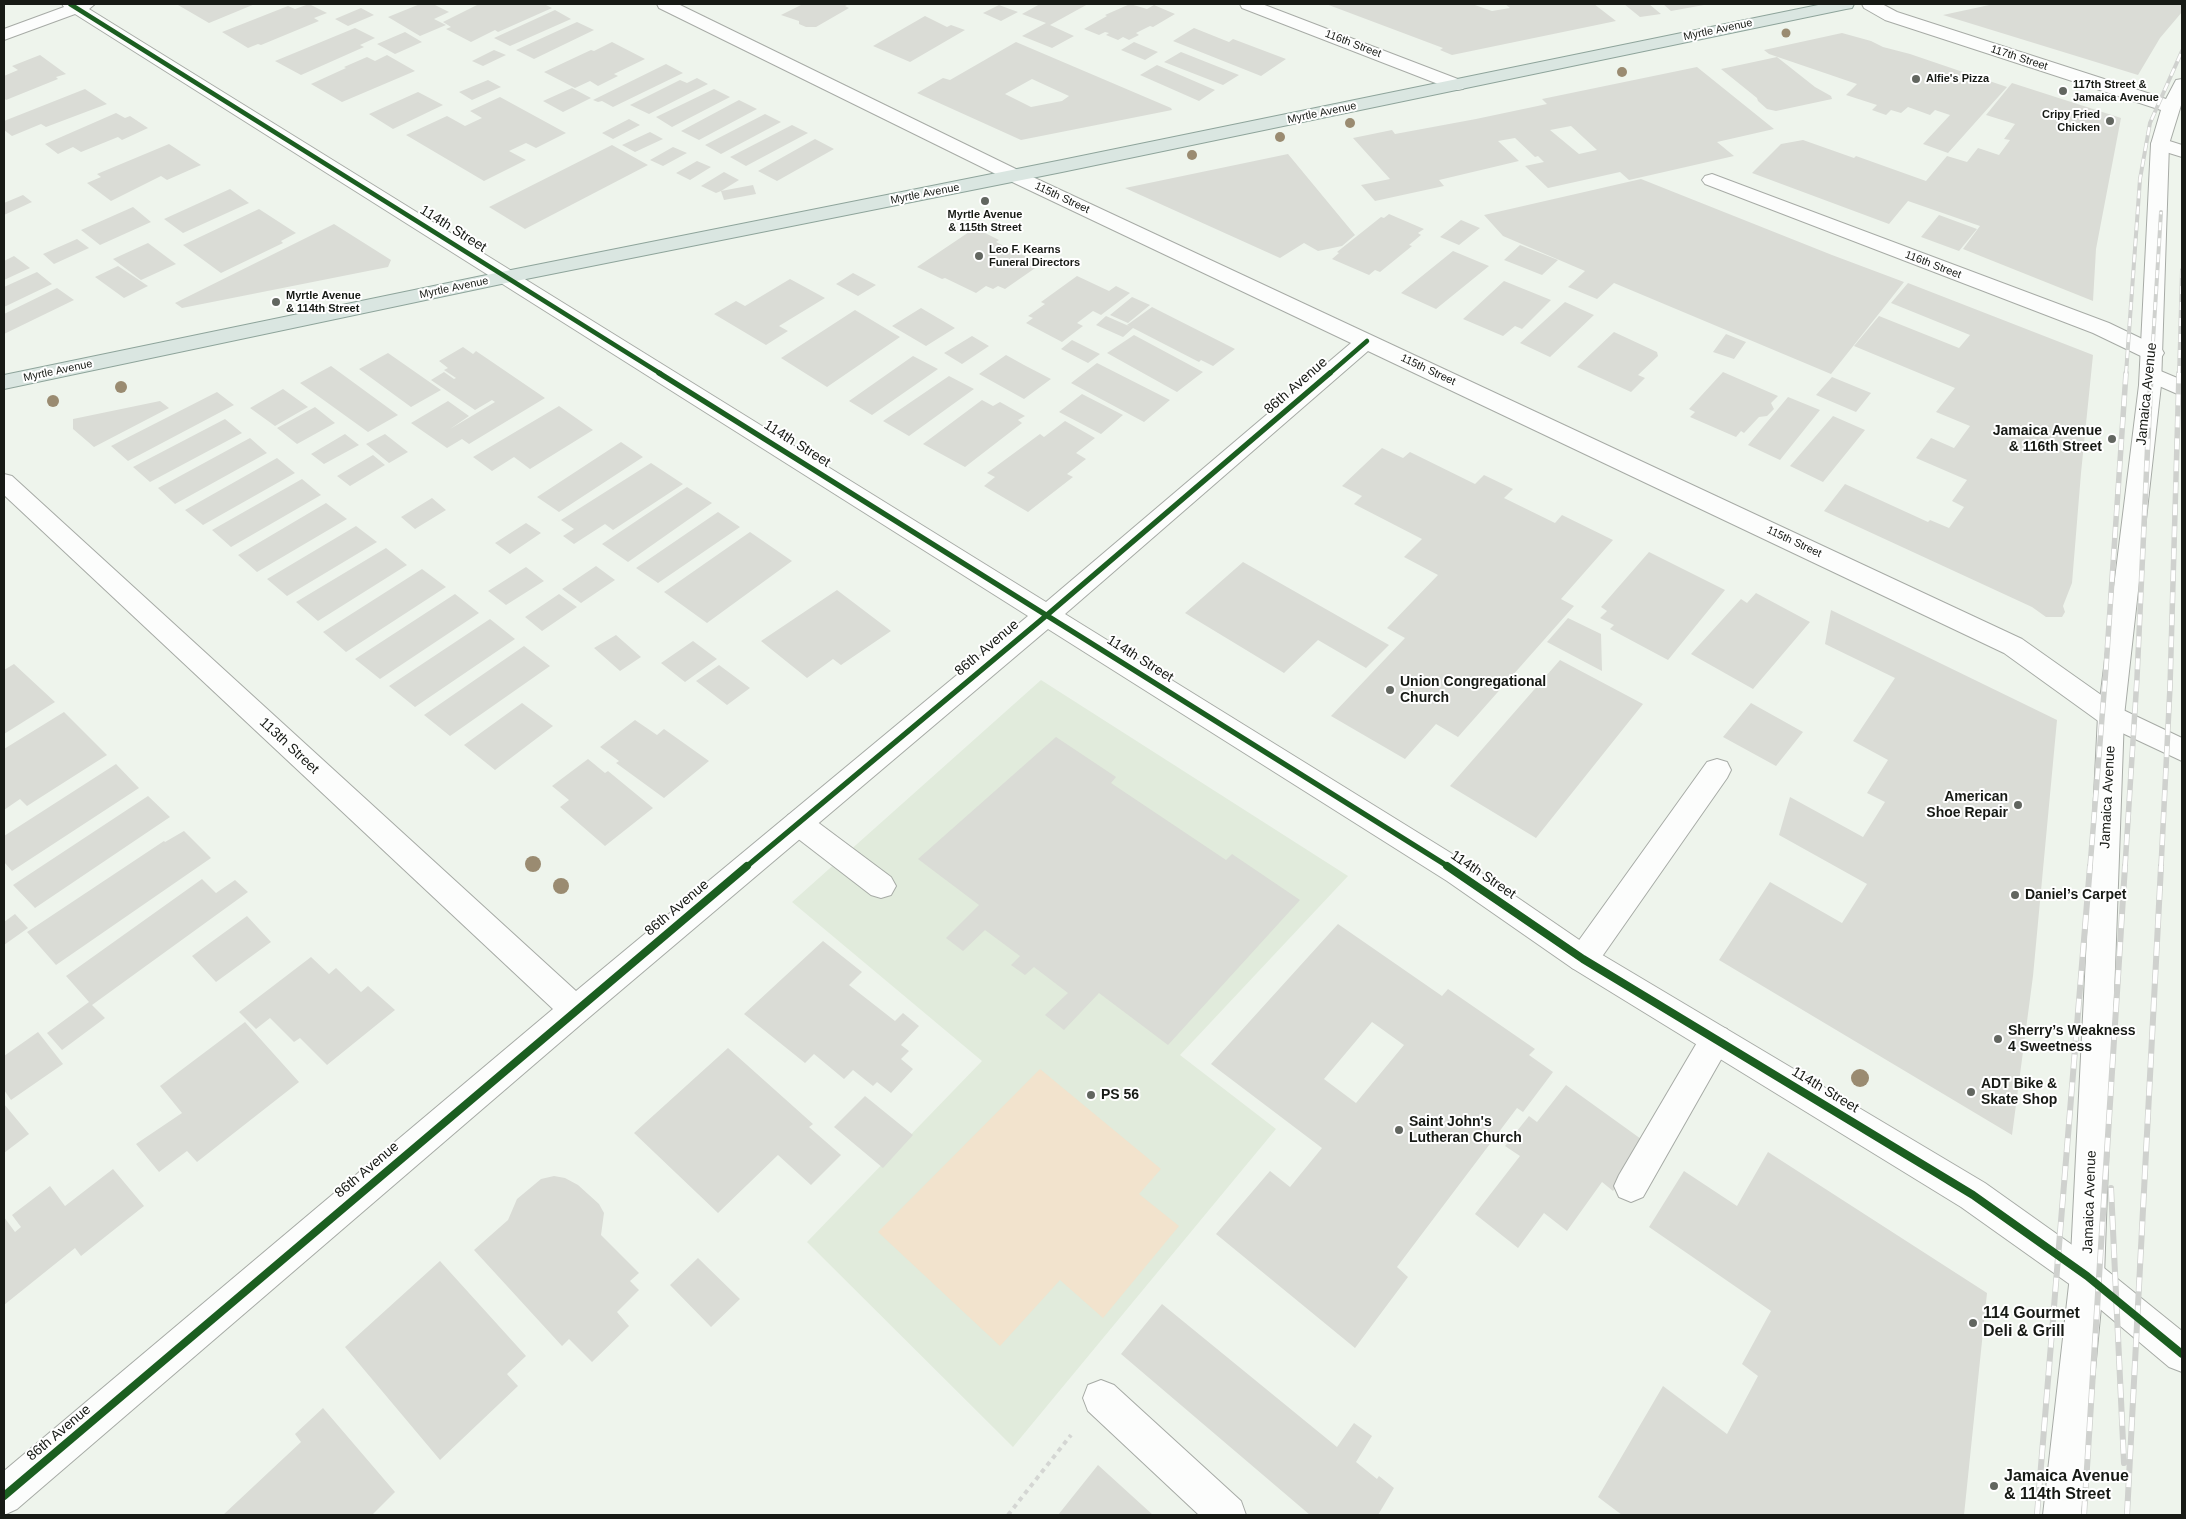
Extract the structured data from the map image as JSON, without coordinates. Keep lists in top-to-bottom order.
{
  "streets": {
    "main road": ["Myrtle Avenue"],
    "street": [
      "116th Street",
      "117th Street",
      "115th Street",
      "114th Street",
      "86th Avenue",
      "Jamaica Avenue",
      "113th Street"
    ]
  },
  "crossings": [
    ["Myrtle Avenue", "116th Street"],
    ["Myrtle Avenue", "115th Street"],
    ["Myrtle Avenue", "114th Street"],
    ["116th Street", "Jamaica Avenue"],
    ["117th Street", "Jamaica Avenue"],
    ["115th Street", "86th Avenue"],
    ["115th Street", "Jamaica Avenue"],
    ["114th Street", "86th Avenue"],
    ["114th Street", "Jamaica Avenue"],
    ["86th Avenue", "113th Street"]
  ],
  "places": [
    "Alfie's Pizza",
    "117th Street & Jamaica Avenue",
    "Cripy Fried Chicken",
    "Myrtle Avenue & 115th Street",
    "Leo F. Kearns Funeral Directors",
    "Myrtle Avenue & 114th Street",
    "Jamaica Avenue & 116th Street",
    "Union Congregational Church",
    "American Shoe Repair",
    "Daniel’s Carpet",
    "Sherry’s Weakness 4 Sweetness",
    "ADT Bike & Skate Shop",
    "PS 56",
    "Saint John's Lutheran Church",
    "114 Gourmet Deli & Grill",
    "Jamaica Avenue & 114th Street"
  ]
}
